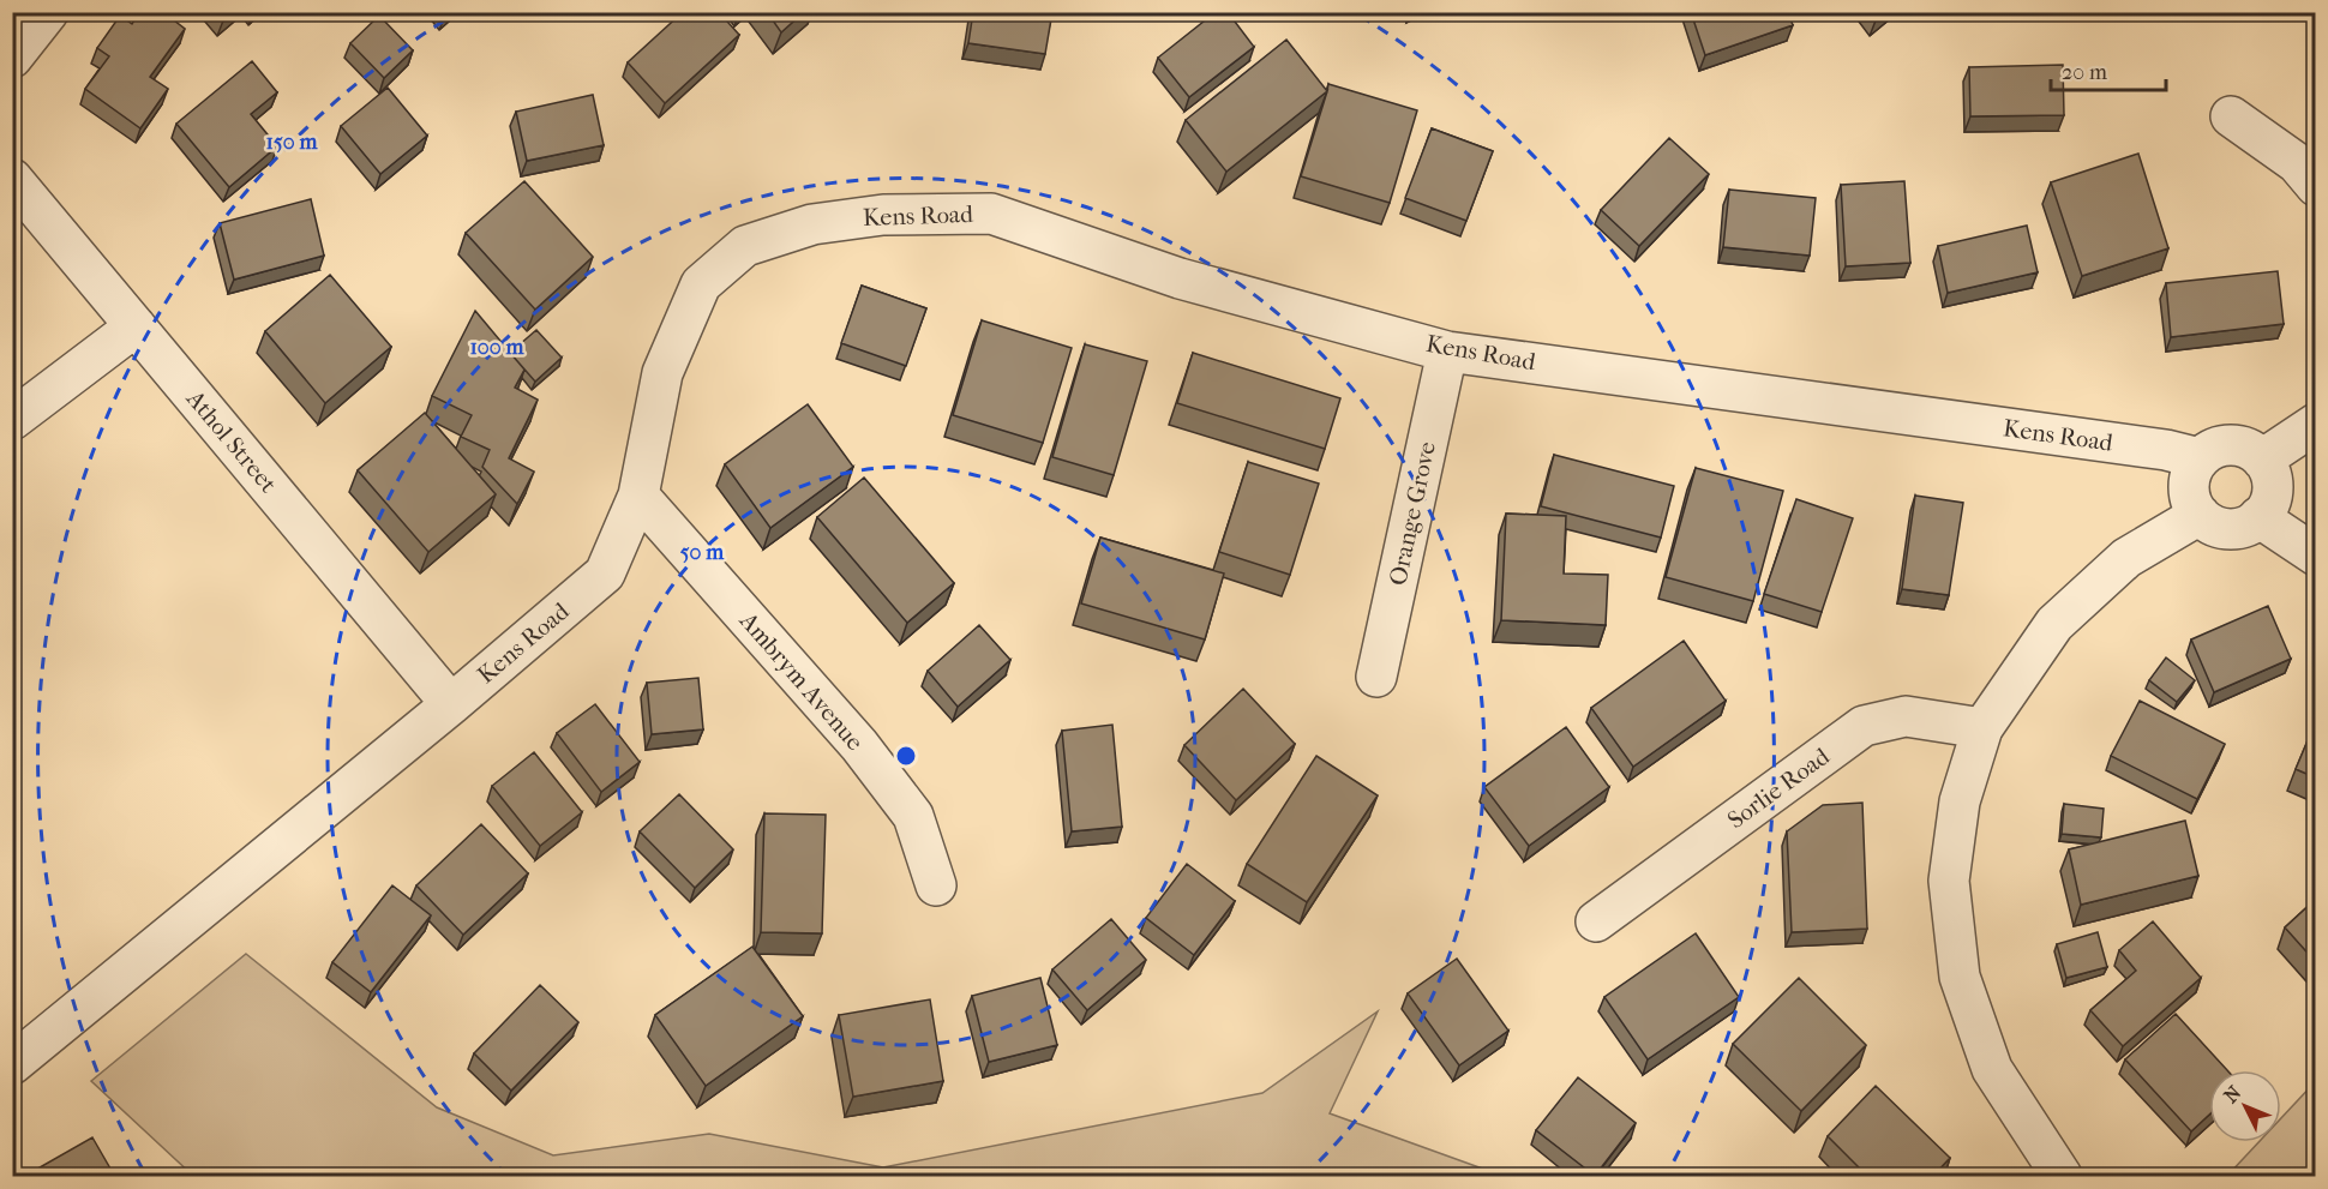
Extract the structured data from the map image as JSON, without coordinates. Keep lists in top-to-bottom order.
{
  "streets": {
    "street": [
      "Kens Road",
      "Athol Street",
      "Orange Grove",
      "Ambrym Avenue",
      "Sorlie Road"
    ]
  },
  "crossings": [
    ["Kens Road", "Athol Street"],
    ["Kens Road", "Orange Grove"],
    ["Kens Road", "Ambrym Avenue"]
  ],
  "scale_bar": "20 m",
  "north": "top left",
  "rings": ["150 m", "100 m", "50 m"]
}
